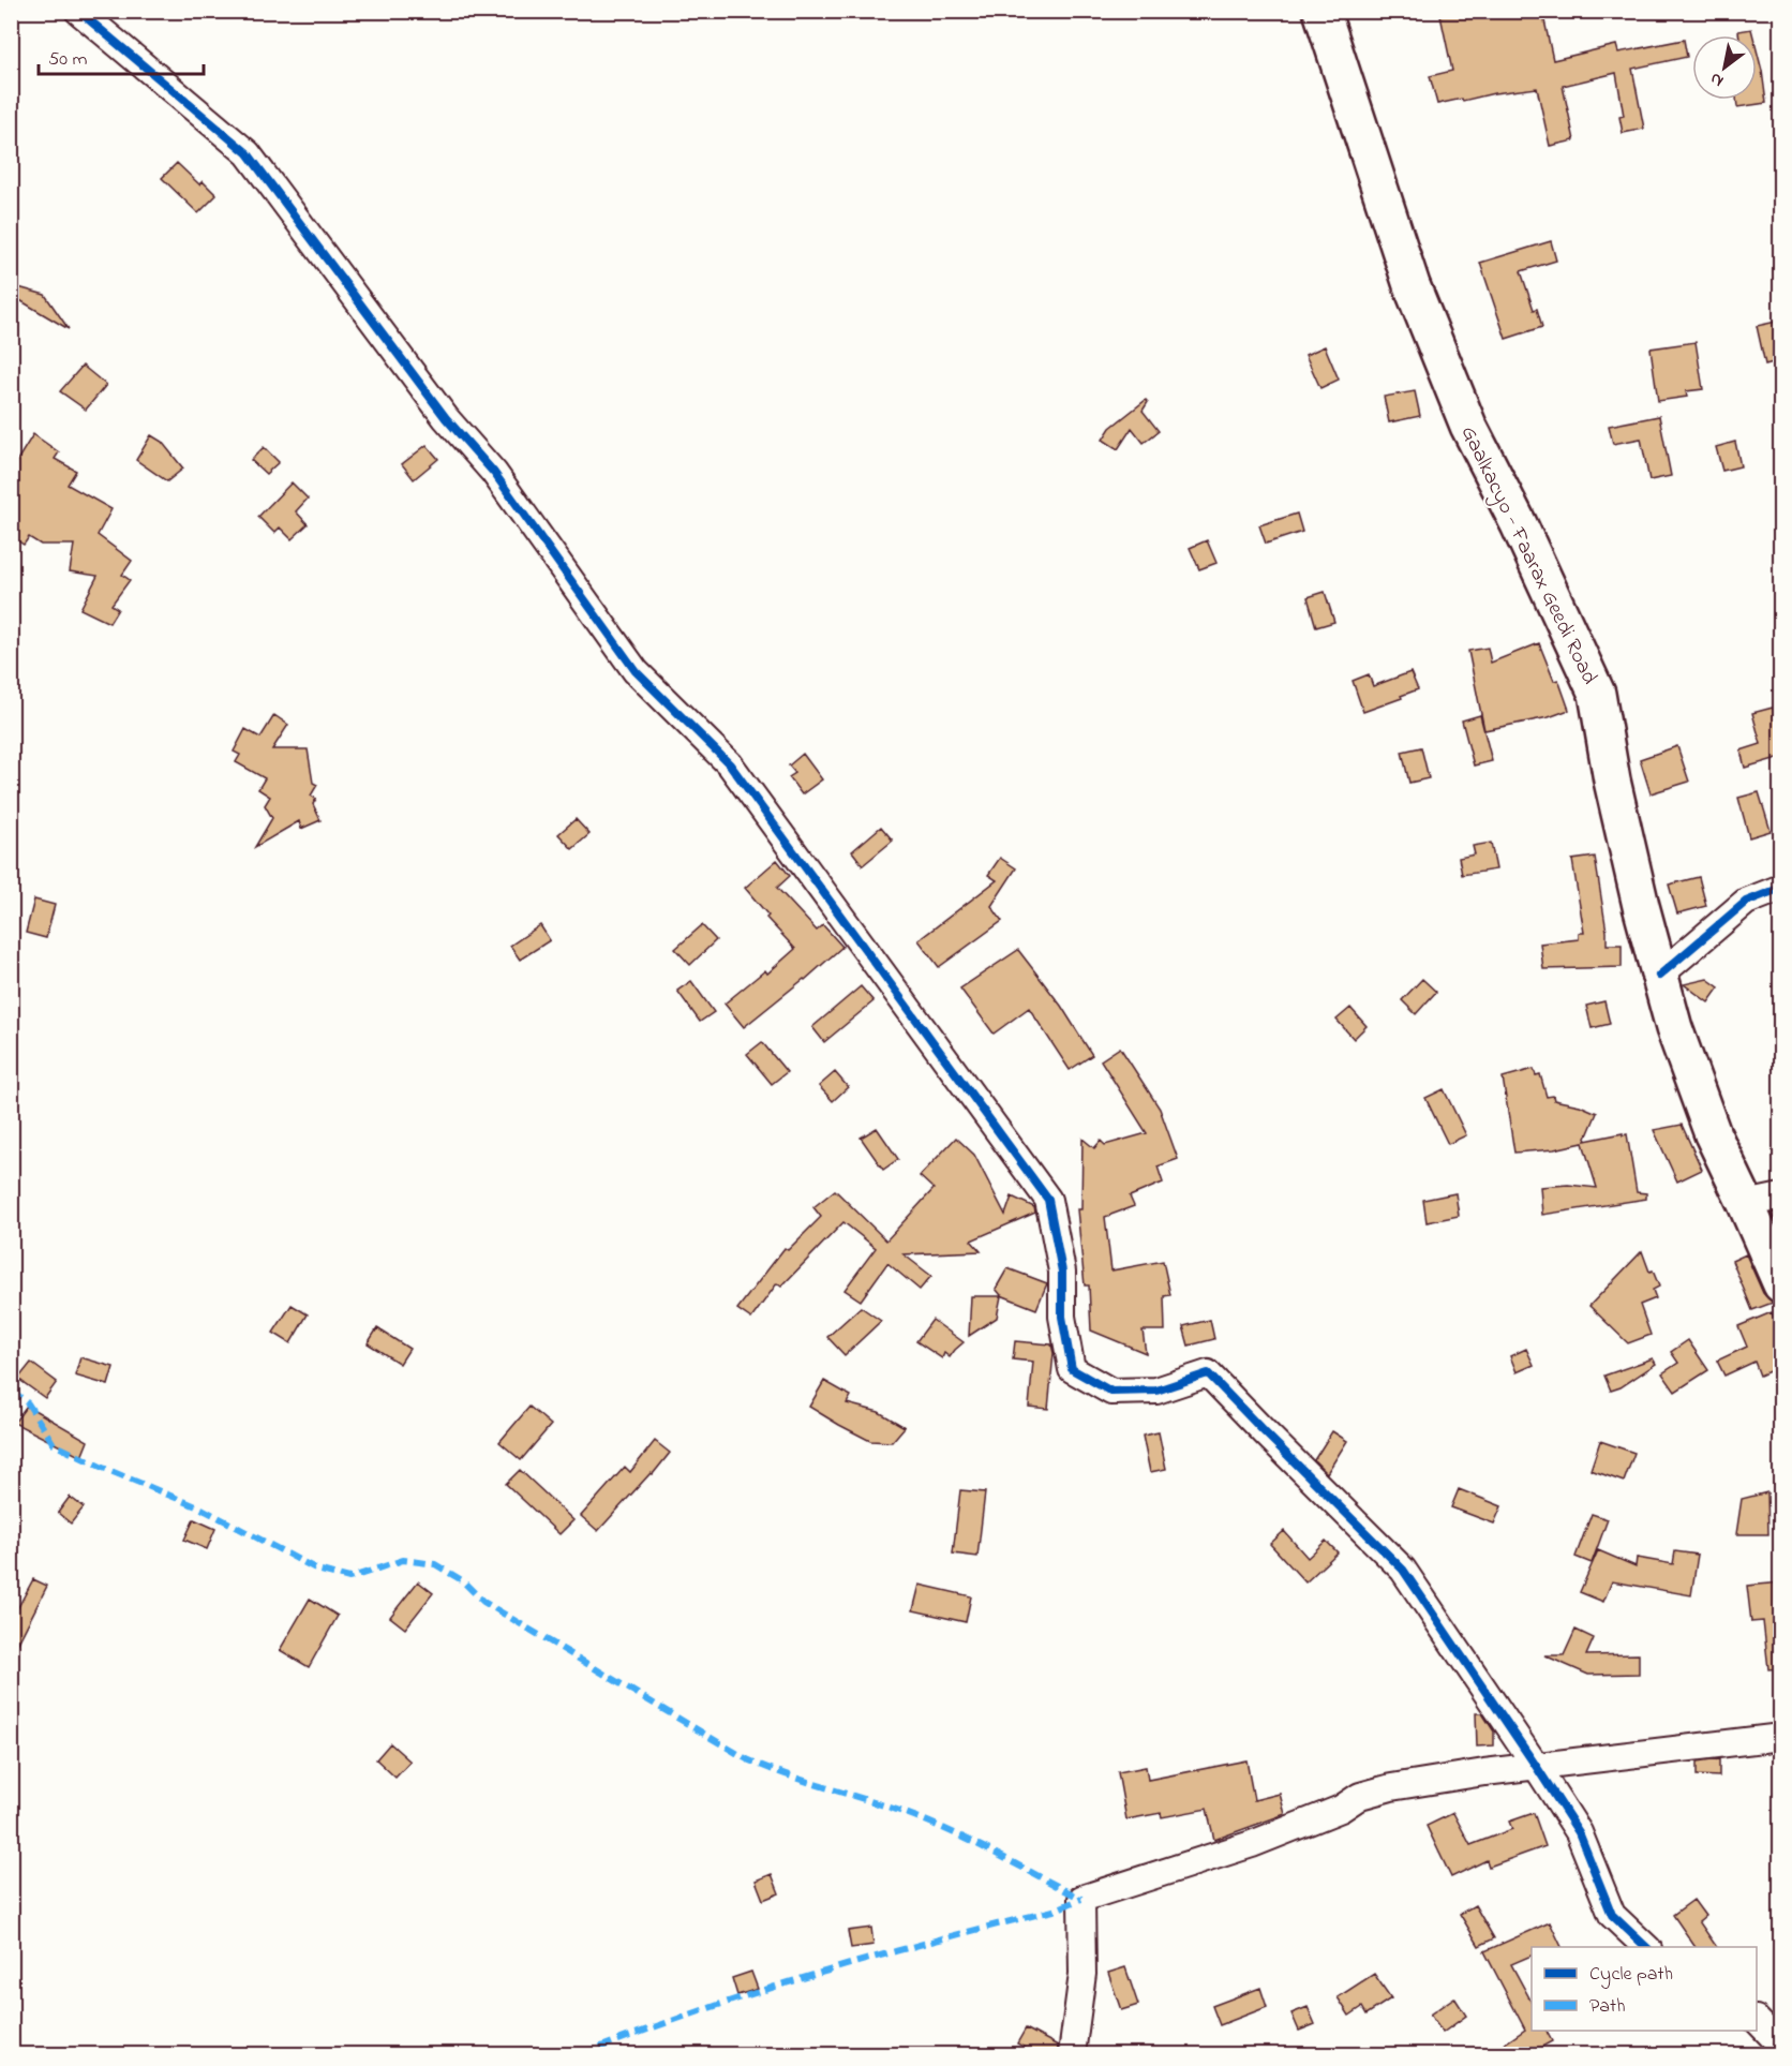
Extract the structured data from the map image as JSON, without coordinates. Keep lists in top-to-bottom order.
{
  "streets": {
    "main road": ["Gaalkacyo - Faarax Geedi Road"]
  },
  "legend": ["Cycle path", "Path"],
  "scale_bar": "50 m",
  "north": "bottom left"
}
